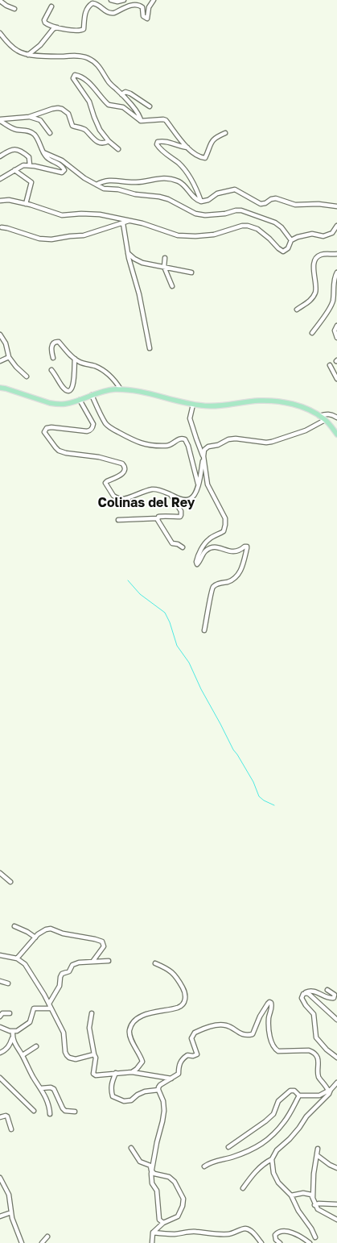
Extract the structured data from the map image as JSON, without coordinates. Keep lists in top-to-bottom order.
{
  "districts": ["Colinas del Rey"]
}
